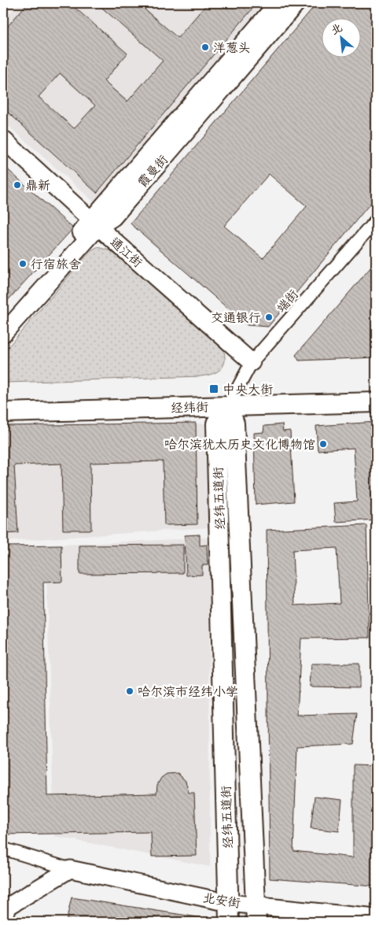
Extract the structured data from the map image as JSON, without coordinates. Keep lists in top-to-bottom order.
{
  "streets": {
    "main road": [
      "霞曼街",
      "通江街",
      "经纬街",
      "经纬五道街",
      "北安街"
    ],
    "street": ["端街"]
  },
  "crossings": [
    ["霞曼街", "通江街"],
    ["通江街", "端街"],
    ["端街", "经纬街"],
    ["端街", "经纬五道街"],
    ["经纬街", "经纬五道街"],
    ["经纬五道街", "北安街"]
  ],
  "places": {
    "other": [
      "洋葱头",
      "鼎新",
      "行宿旅舍",
      "交通银行",
      "哈尔滨犹太历史文化博物馆",
      "哈尔滨市经纬小学"
    ],
    "transit": ["中央大街"]
  },
  "north": "top left"
}
